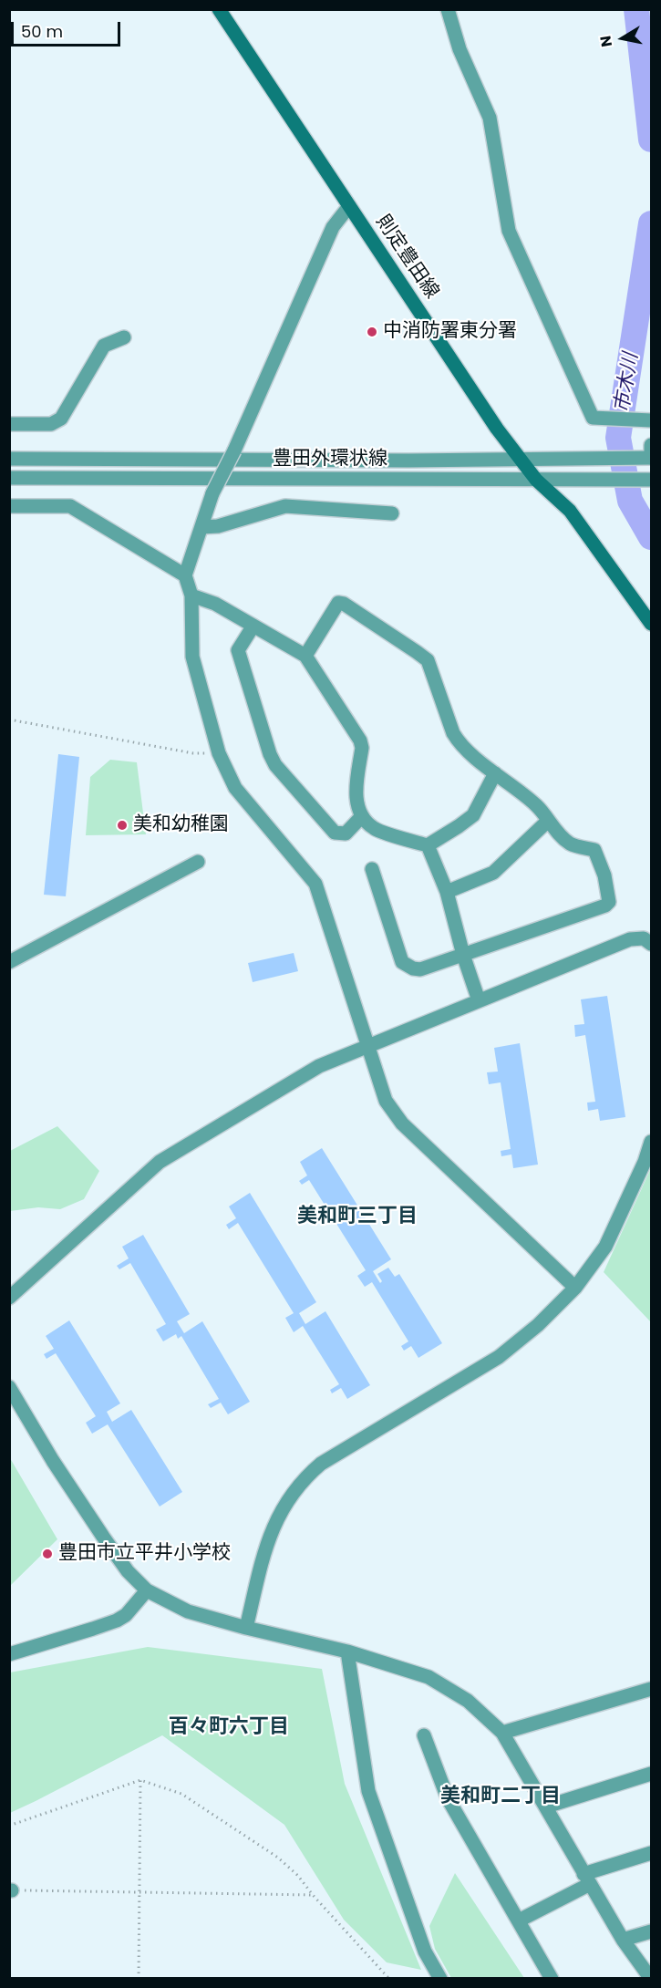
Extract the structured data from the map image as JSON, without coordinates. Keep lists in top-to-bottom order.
{
  "streets": {
    "main road": ["則定豊田線"],
    "street": ["豊田外環状線"]
  },
  "crossings": [
    ["則定豊田線", "豊田外環状線"]
  ],
  "districts": ["美和町三丁目", "百々町六丁目", "美和町二丁目"],
  "water": ["市木川"],
  "places": ["中消防署東分署", "美和幼稚園", "豊田市立平井小学校"],
  "scale_bar": "50 m",
  "north": "left"
}
